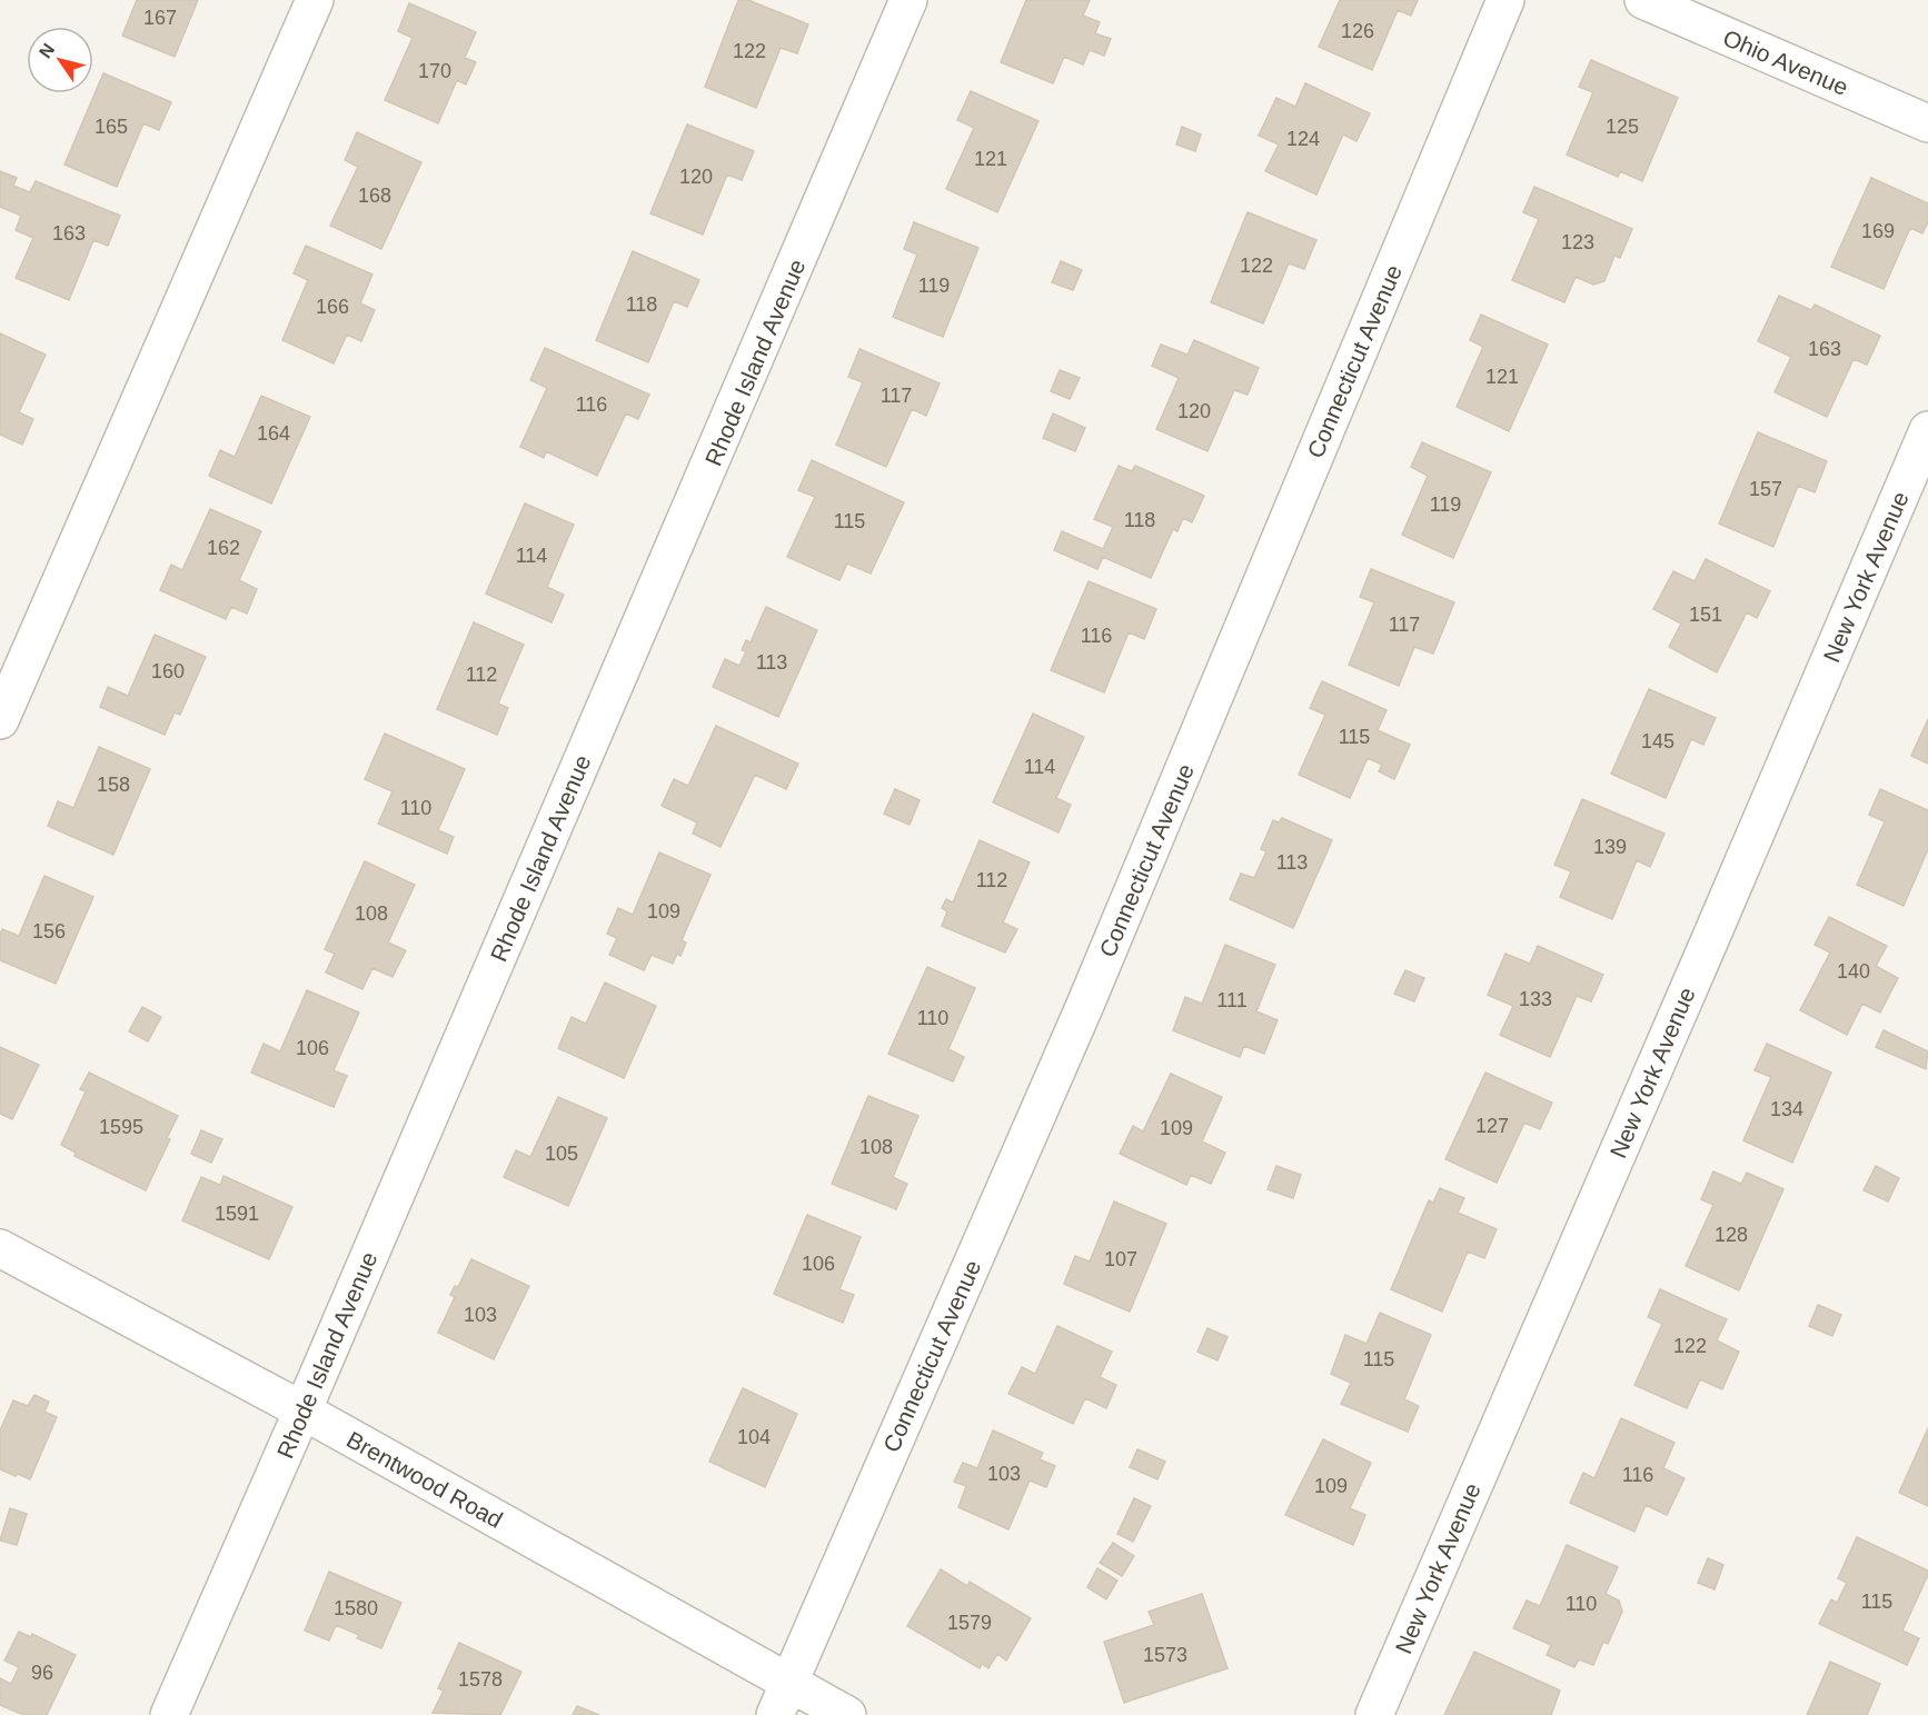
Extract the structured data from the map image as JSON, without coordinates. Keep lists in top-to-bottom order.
{
  "streets": {
    "street": [
      "Ohio Avenue",
      "Connecticut Avenue",
      "Rhode Island Avenue",
      "New York Avenue",
      "Brentwood Road"
    ]
  },
  "crossings": [
    ["Connecticut Avenue", "Brentwood Road"],
    ["Rhode Island Avenue", "Brentwood Road"]
  ],
  "house_numbers": [
    "167",
    "126",
    "122",
    "170",
    "165",
    "125",
    "124",
    "121",
    "120",
    "168",
    "169",
    "163",
    "123",
    "122",
    "119",
    "118",
    "166",
    "163",
    "121",
    "117",
    "116",
    "120",
    "164",
    "157",
    "119",
    "118",
    "115",
    "162",
    "114",
    "151",
    "117",
    "116",
    "113",
    "160",
    "112",
    "115",
    "145",
    "114",
    "158",
    "110",
    "139",
    "113",
    "112",
    "109",
    "108",
    "156",
    "140",
    "133",
    "111",
    "110",
    "106",
    "134",
    "127",
    "1595",
    "109",
    "108",
    "105",
    "1591",
    "128",
    "107",
    "106",
    "103",
    "122",
    "115",
    "104",
    "103",
    "116",
    "109",
    "115",
    "110",
    "1580",
    "1579",
    "1573",
    "96",
    "1578"
  ],
  "north": "top left"
}
